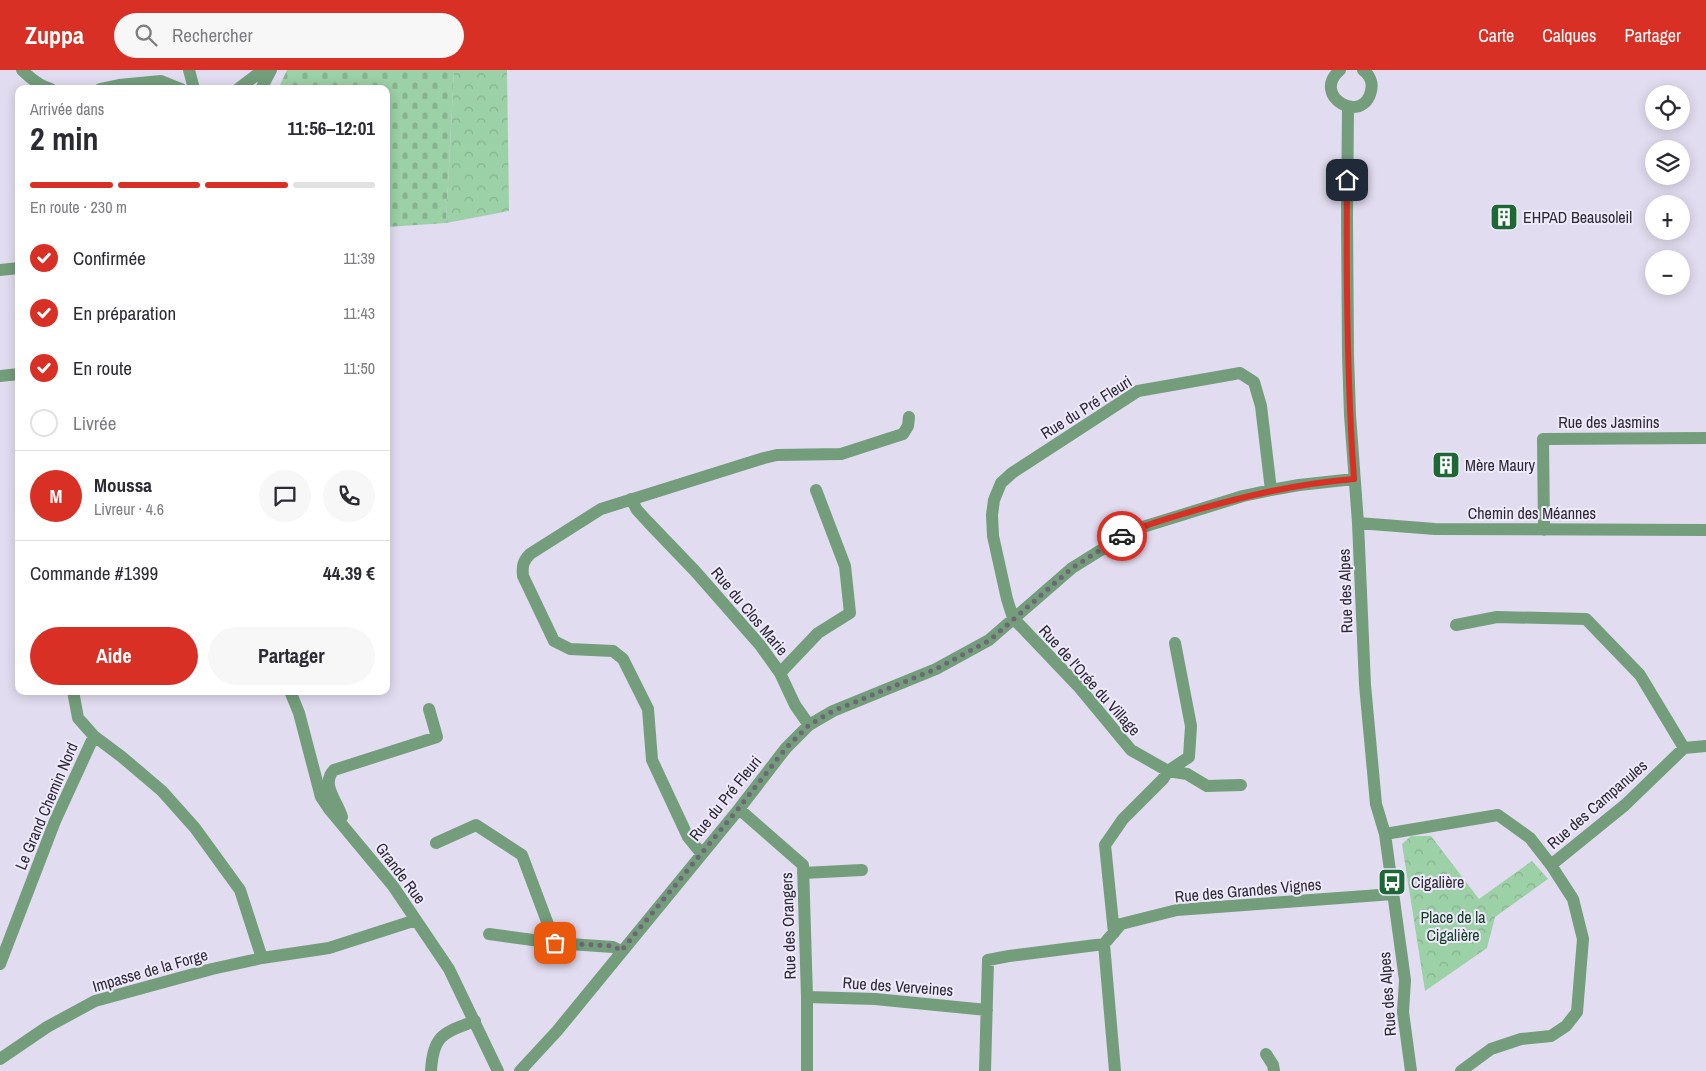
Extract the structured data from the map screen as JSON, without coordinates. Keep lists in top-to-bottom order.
{
  "streets": {
    "street": [
      "Rue du Pré Fleuri",
      "Rue des Jasmins",
      "Chemin des Méannes",
      "Rue des Alpes",
      "Rue du Clos Marie",
      "Rue de l'Orée du Village",
      "Rue des Campanules",
      "Le Grand Chemin Nord",
      "Grande Rue",
      "Rue des Grandes Vignes",
      "Rue des Orangers",
      "Impasse de la Forge",
      "Rue des Verveines"
    ]
  },
  "crossings": [
    ["Rue du Pré Fleuri", "Rue des Alpes"],
    ["Rue du Pré Fleuri", "Rue du Clos Marie"],
    ["Rue du Pré Fleuri", "Rue de l'Orée du Village"],
    ["Rue du Pré Fleuri", "Rue des Orangers"],
    ["Rue des Jasmins", "Chemin des Méannes"],
    ["Chemin des Méannes", "Rue des Alpes"],
    ["Rue des Alpes", "Rue des Grandes Vignes"],
    ["Grande Rue", "Impasse de la Forge"],
    ["Rue des Orangers", "Rue des Verveines"]
  ],
  "parks": ["Place de la Cigalière"],
  "places": {
    "building": ["EHPAD Beausoleil", "Mère Maury"],
    "bus stop": ["Cigalière"]
  },
  "page": {
    "header": "Zuppa",
    "search": "Rechercher",
    "nav": ["Carte", "Calques", "Partager"],
    "map_buttons": ["+", "−"],
    "heading": ["2 min", "Arrivée dans", "11:56–12:01"],
    "panel": [
      "Moussa",
      "Livreur · 4.6",
      "Commande #1399",
      "44.39 €"
    ],
    "bar": "En route · 230 m",
    "list": [
      ["Confirmée", "11:39"],
      ["En préparation", "11:43"],
      ["En route", "11:50"],
      "Livrée"
    ],
    "round": "M",
    "buttons": ["Aide", "Partager"]
  }
}
